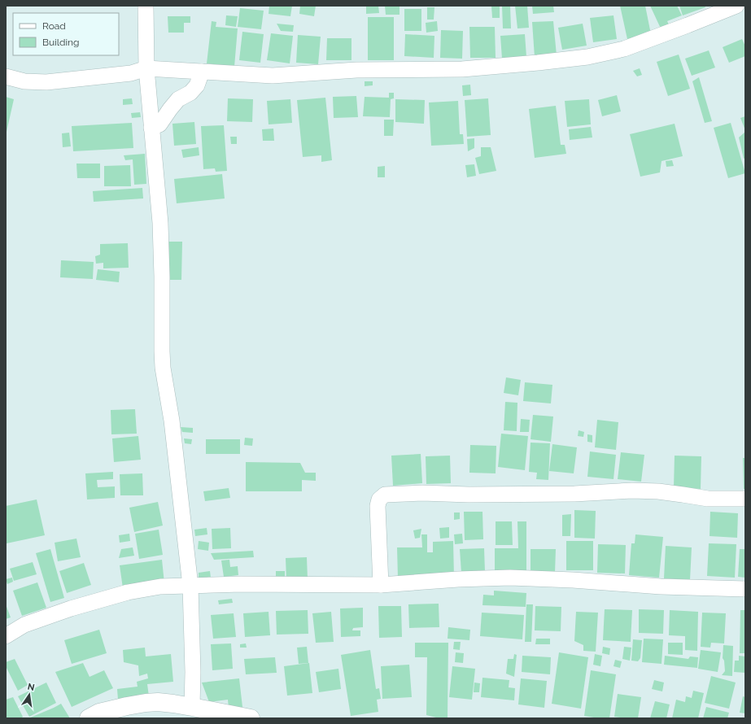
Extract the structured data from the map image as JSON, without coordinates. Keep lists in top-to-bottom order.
{
  "legend": ["Road", "Building"],
  "north": "top"
}
